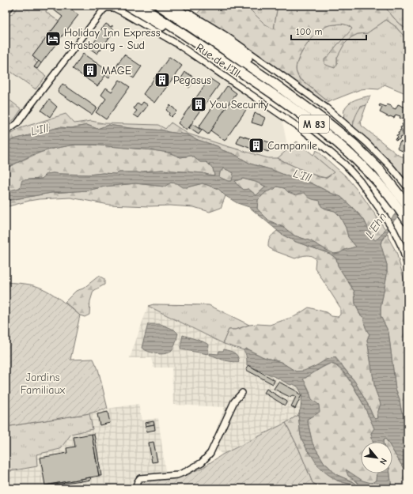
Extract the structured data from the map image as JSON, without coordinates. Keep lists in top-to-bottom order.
{
  "streets": {
    "highway": ["M 83"],
    "street": ["Rue de l'Ill"]
  },
  "water": ["L'Ill", "L'Ehn"],
  "parks": ["Jardins Familiaux"],
  "places": {
    "hotel": ["Holiday Inn Express Strasbourg - Sud"],
    "building": [
      "MAGE",
      "Pegasus",
      "You Security",
      "Campanile"
    ]
  },
  "scale_bar": "100 m",
  "north": "bottom right"
}
